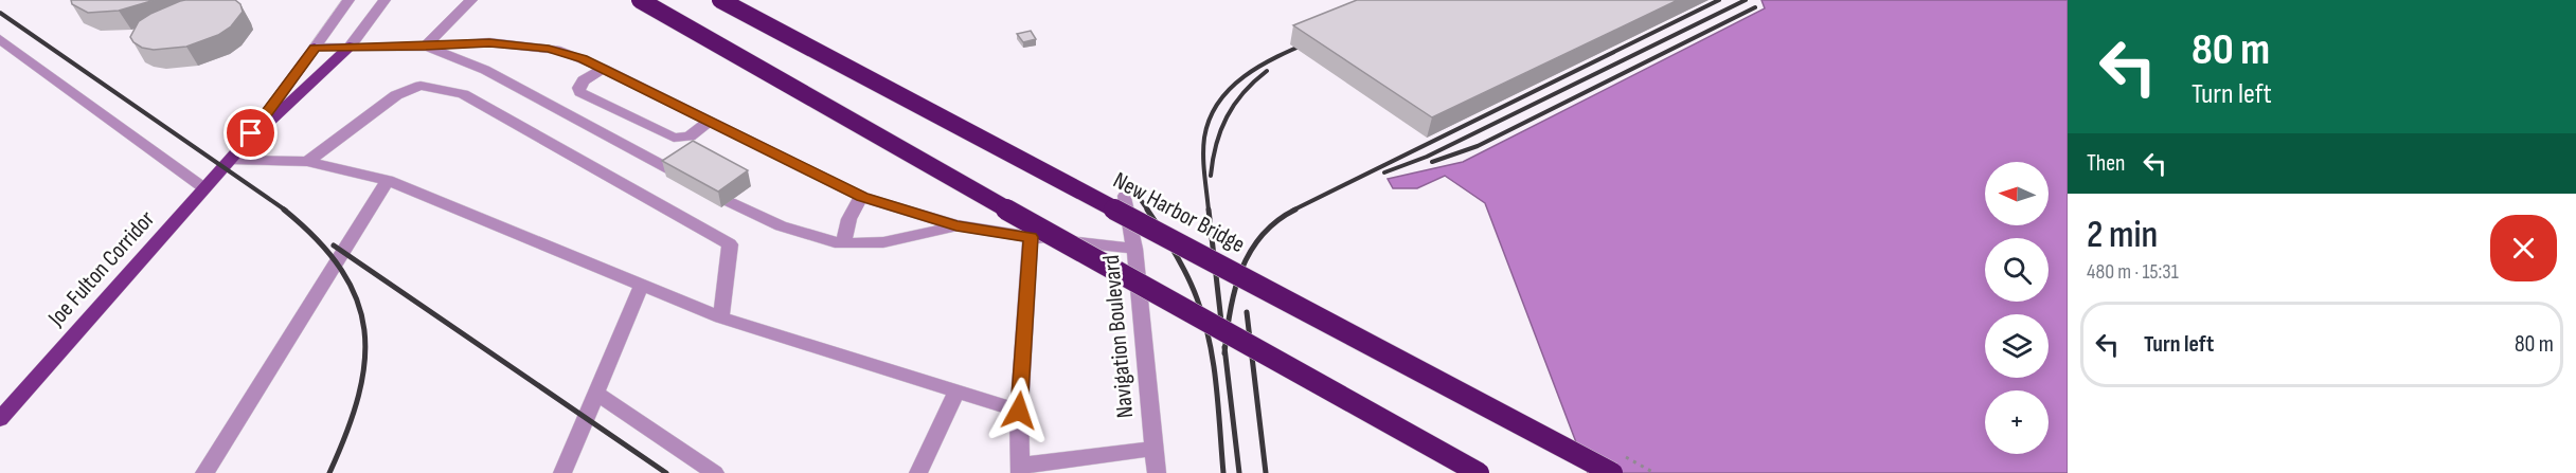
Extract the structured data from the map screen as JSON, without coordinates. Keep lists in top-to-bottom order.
{
  "streets": {
    "highway": ["New Harbor Bridge"],
    "main road": ["Joe Fulton Corridor"],
    "street": ["Navigation Boulevard"]
  },
  "north": "left",
  "page": {
    "turn": ["80 m", "Turn left"],
    "then": "Then",
    "map_buttons": "+",
    "heading": ["2 min", "480 m · 15:31"],
    "list": [
      {
        "name": "Turn left",
        "value": "80 m"
      }
    ]
  }
}
